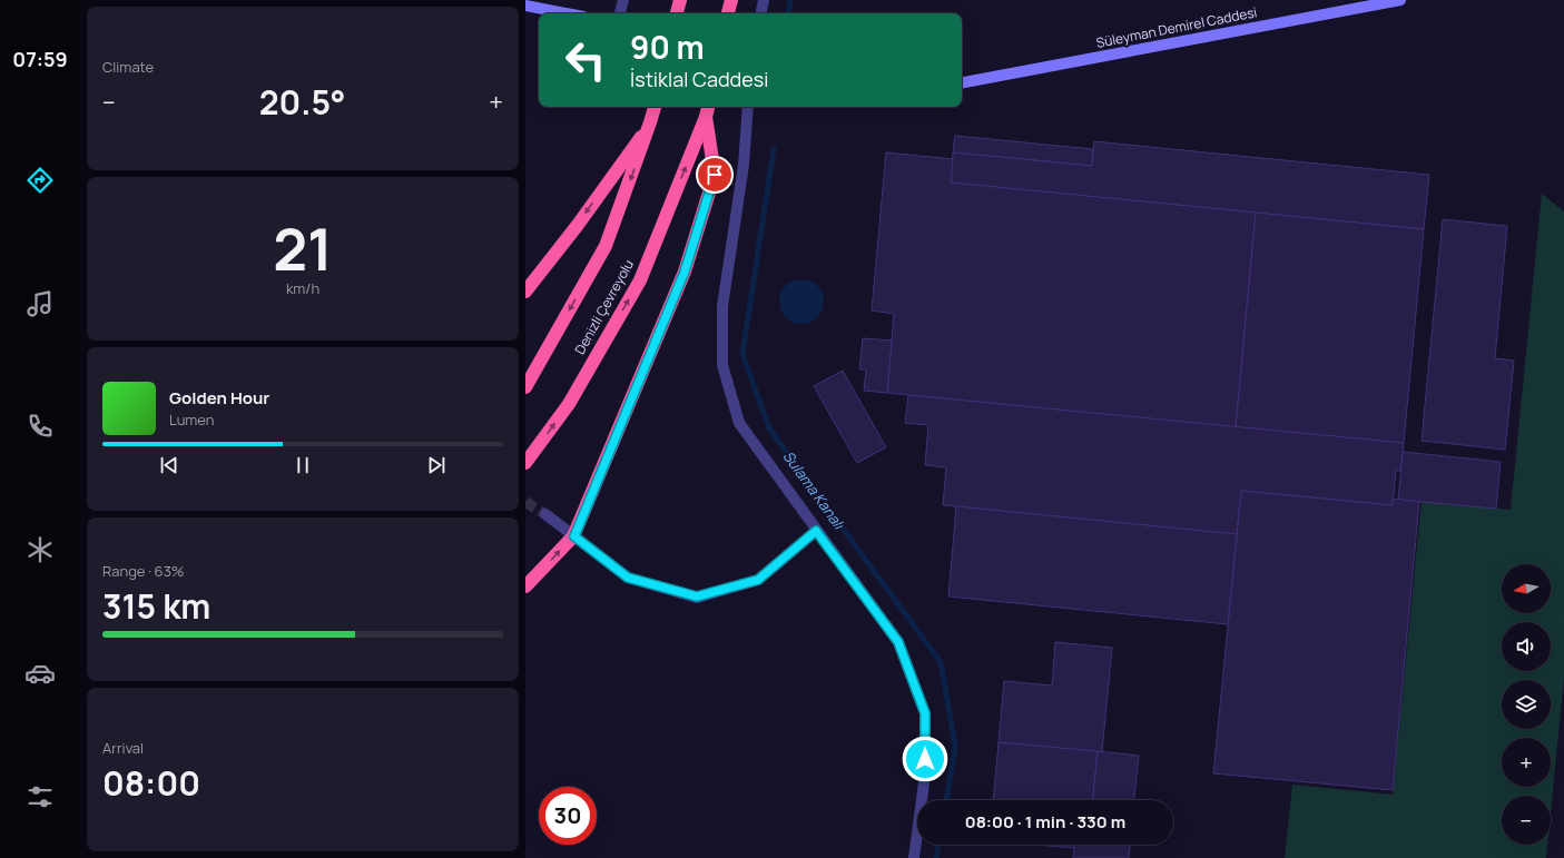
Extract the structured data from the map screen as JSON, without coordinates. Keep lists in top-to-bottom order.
{
  "streets": {
    "highway": ["Denizli Çevreyolu"],
    "street": ["Süleyman Demirel Caddesi"]
  },
  "water": ["Sulama Kanalı"],
  "north": "left",
  "page": {
    "tabs": "07:59",
    "tile": [
      "Climate",
      ["21", "km/h"],
      ["Range · 63%", "315 km"],
      ["Arrival", "08:00"]
    ],
    "turn": ["90 m", "İstiklal Caddesi"],
    "heat": ["−", "20.5°", "+"],
    "song": ["Golden Hour", "Lumen"],
    "map_buttons": ["+", "−"],
    "limit": "30",
    "trip": "08:00 · 1 min · 330 m"
  }
}
